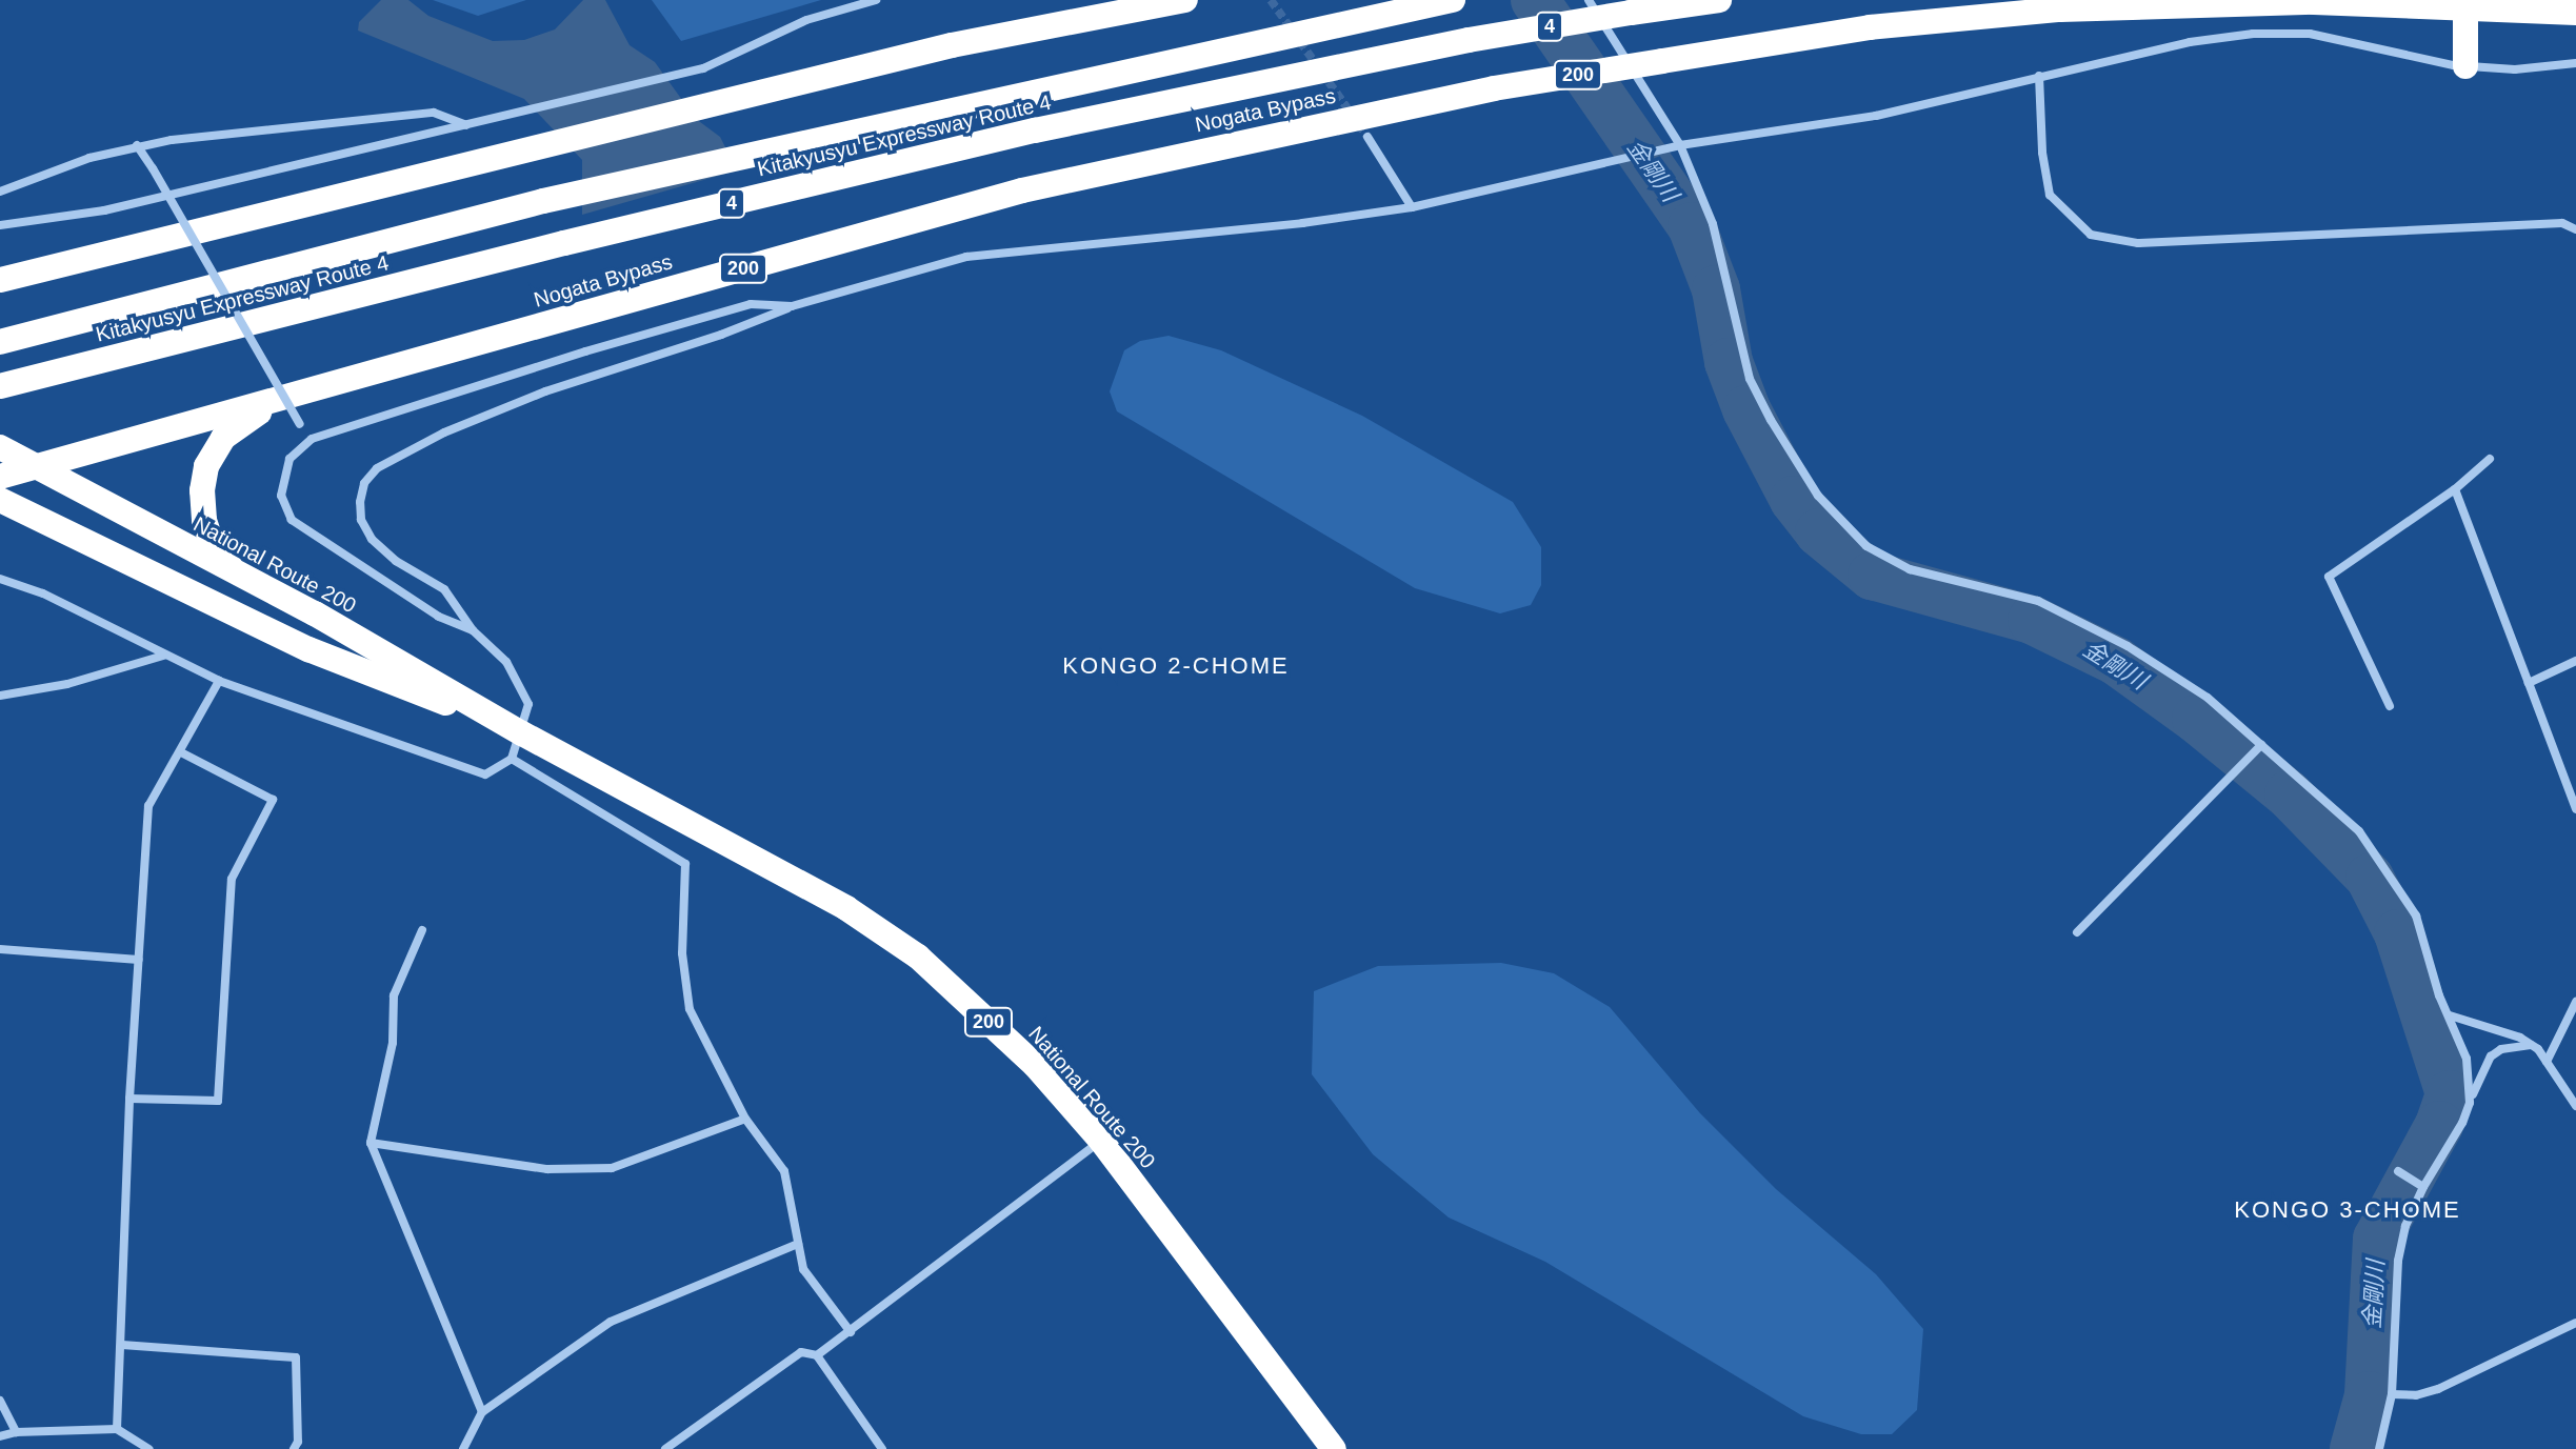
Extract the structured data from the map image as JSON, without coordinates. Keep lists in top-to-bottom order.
{
  "streets": {
    "highway": [
      "4",
      "200",
      "Nogata Bypass",
      "Kitakyusyu Expressway Route 4",
      "National Route 200"
    ]
  },
  "crossings": [
    ["Nogata Bypass", "National Route 200"]
  ],
  "districts": ["KONGO 2-CHOME", "KONGO 3-CHOME"],
  "water": ["金剛川"]
}
